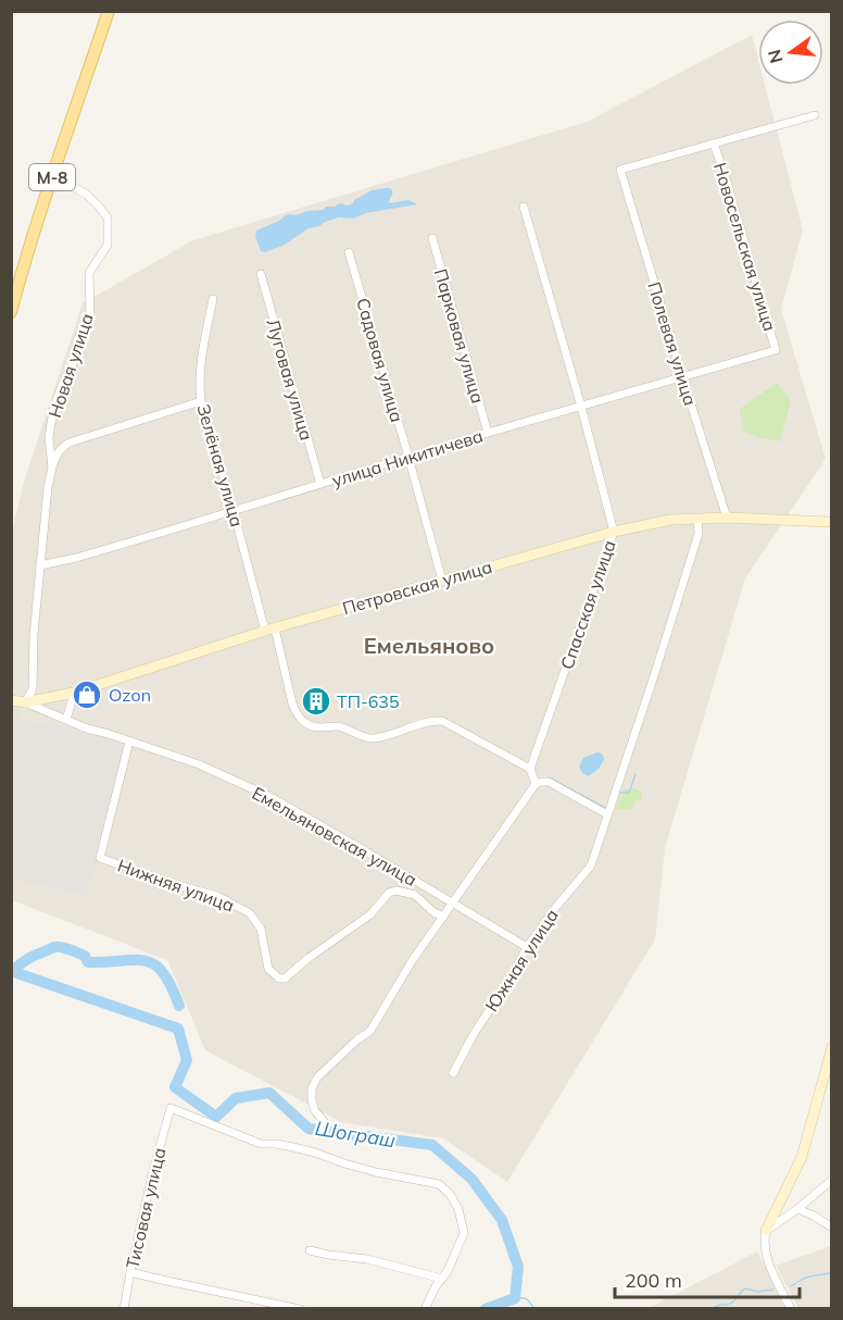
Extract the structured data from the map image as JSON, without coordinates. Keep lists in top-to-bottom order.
{
  "streets": {
    "main road": ["М-8"],
    "street": [
      "Новосельская улица",
      "Парковая улица",
      "Полевая улица",
      "Садовая улица",
      "Новая улица",
      "Луговая улица",
      "улица Никитичева",
      "Зелёная улица",
      "Петровская улица",
      "Спасская улица",
      "Емельяновская улица",
      "Нижняя улица",
      "Южная улица",
      "Тисовая улица"
    ]
  },
  "crossings": [
    ["М-8", "Новая улица"],
    ["Новосельская улица", "Полевая улица"],
    ["Новосельская улица", "улица Никитичева"],
    ["Парковая улица", "улица Никитичева"],
    ["Полевая улица", "улица Никитичева"],
    ["Полевая улица", "Петровская улица"],
    ["Садовая улица", "улица Никитичева"],
    ["Садовая улица", "Петровская улица"],
    ["Новая улица", "улица Никитичева"],
    ["Новая улица", "Петровская улица"],
    ["Новая улица", "Емельяновская улица"],
    ["Луговая улица", "улица Никитичева"],
    ["улица Никитичева", "Зелёная улица"],
    ["улица Никитичева", "Спасская улица"],
    ["Зелёная улица", "Петровская улица"],
    ["Зелёная улица", "Спасская улица"],
    ["Петровская улица", "Спасская улица"],
    ["Петровская улица", "Емельяновская улица"],
    ["Емельяновская улица", "Нижняя улица"],
    ["Емельяновская улица", "Южная улица"]
  ],
  "districts": ["Емельяново"],
  "water": ["Шограш"],
  "places": {
    "shop": ["Ozon"],
    "building": ["ТП-635"]
  },
  "scale_bar": "200 m",
  "north": "left"
}
